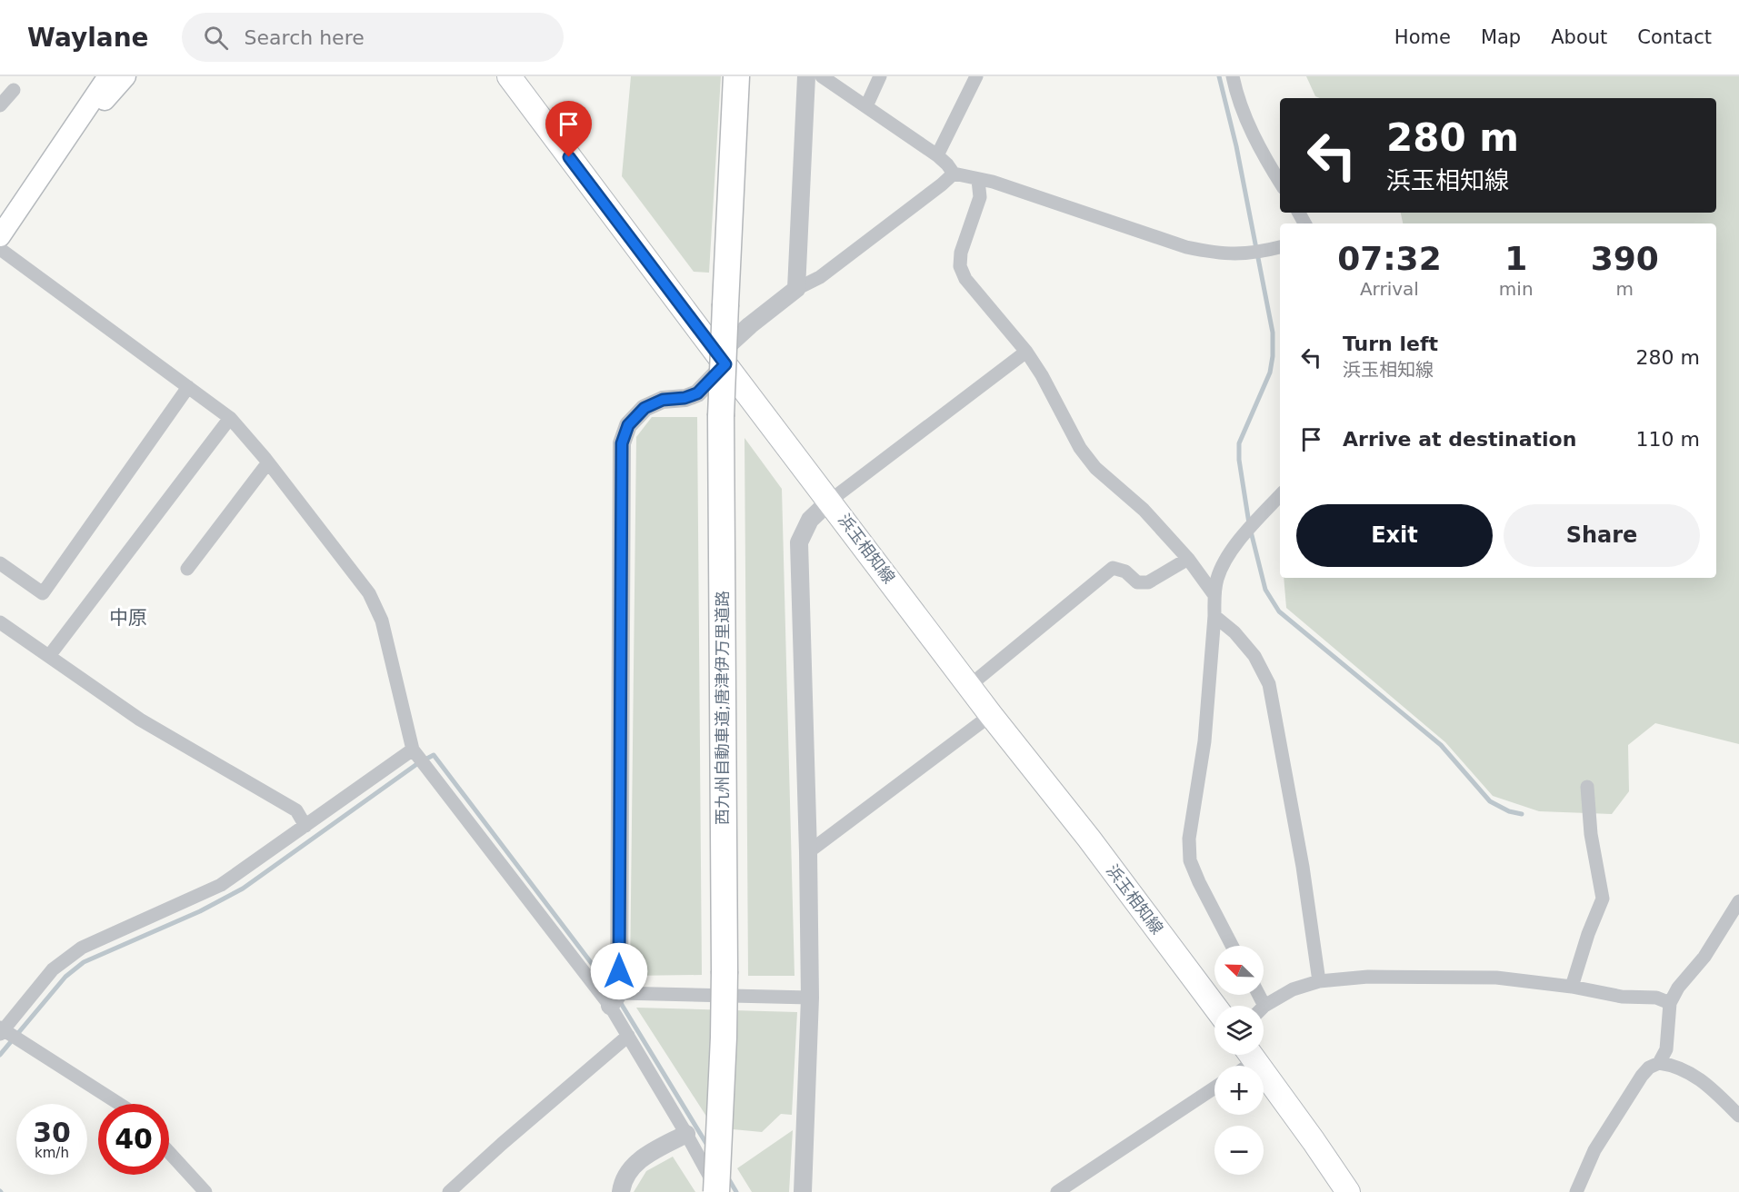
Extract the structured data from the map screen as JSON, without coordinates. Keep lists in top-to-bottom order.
{
  "streets": {
    "highway": ["西九州自動車道;唐津伊万里道路"],
    "main road": ["浜玉相知線"]
  },
  "districts": ["中原"],
  "north": "top left",
  "page": {
    "header": "Waylane",
    "search": "Search here",
    "nav": [
      "Home",
      "Map",
      "About",
      "Contact"
    ],
    "turn": ["280 m", "浜玉相知線"],
    "eta": [
      "07:32",
      "Arrival",
      "1",
      "min",
      "390",
      "m"
    ],
    "list": [
      {
        "name": "Turn left",
        "note": "浜玉相知線",
        "value": "280 m"
      },
      {
        "name": "Arrive at destination",
        "value": "110 m"
      }
    ],
    "buttons": ["Exit", "Share"],
    "map_buttons": ["+", "−"],
    "speed": "30 km/h",
    "limit": "40"
  }
}
